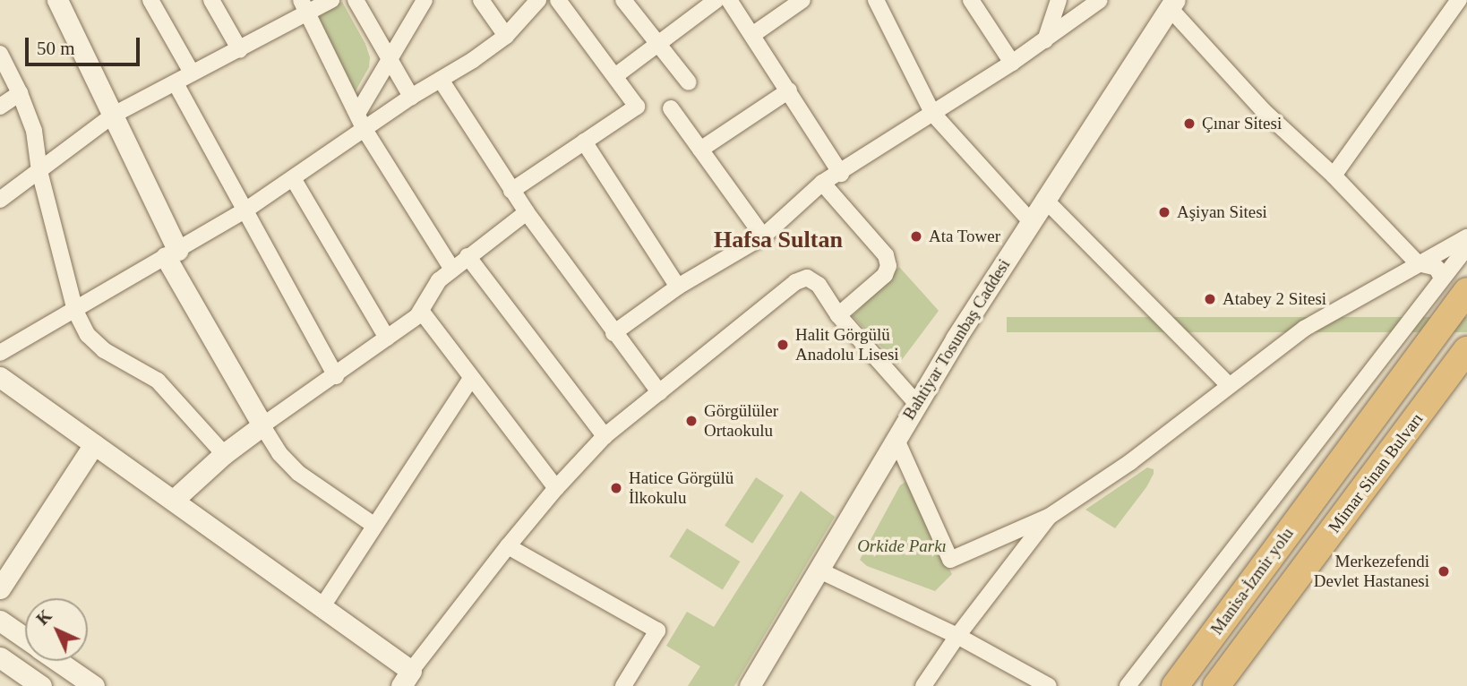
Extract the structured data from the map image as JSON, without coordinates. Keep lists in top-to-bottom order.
{
  "streets": {
    "highway": ["Mimar Sinan Bulvarı", "Manisa-İzmir yolu"],
    "street": ["Bahtiyar Tosunbaş Caddesi"]
  },
  "crossings": [
    ["Mimar Sinan Bulvarı", "Manisa-İzmir yolu"]
  ],
  "districts": ["Hafsa Sultan"],
  "parks": ["Orkide Parkı"],
  "places": [
    "Çınar Sitesi",
    "Aşiyan Sitesi",
    "Ata Tower",
    "Atabey 2 Sitesi",
    "Halit Görgülü Anadolu Lisesi",
    "Görgülüler Ortaokulu",
    "Hatice Görgülü İlkokulu",
    "Merkezefendi Devlet Hastanesi"
  ],
  "scale_bar": "50 m",
  "north": "top left"
}
